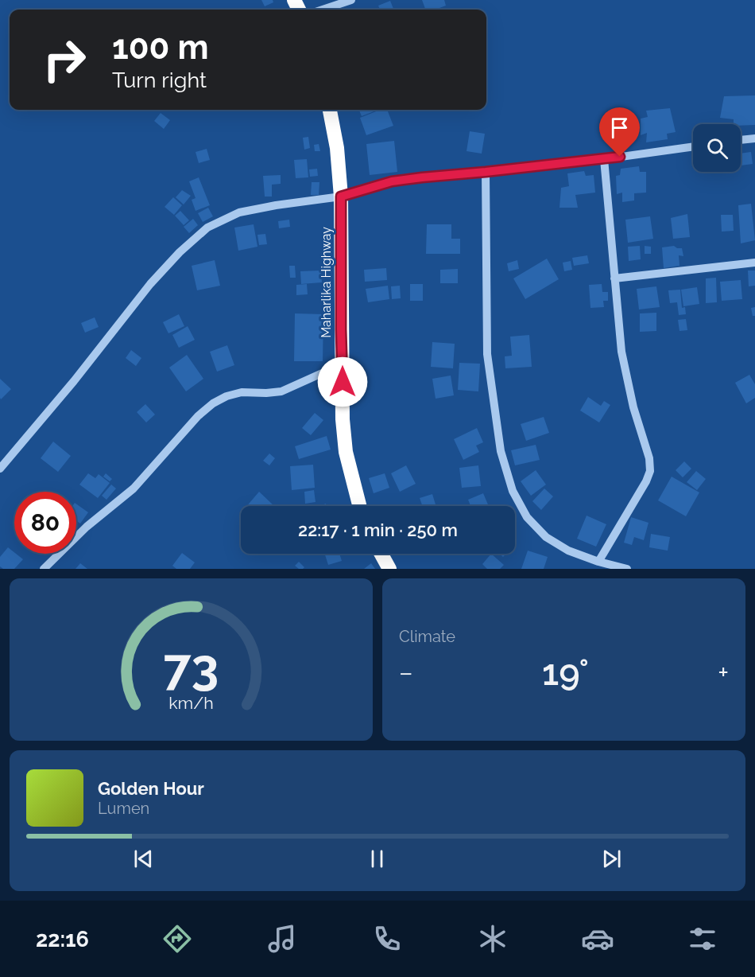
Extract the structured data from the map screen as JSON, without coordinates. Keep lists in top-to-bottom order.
{
  "streets": {
    "highway": ["Maharlika Highway"]
  },
  "page": {
    "turn": ["100 m", "Turn right"],
    "limit": "80",
    "trip": "22:17 · 1 min · 250 m",
    "tile": "Climate",
    "heat": ["−", "19°", "+"],
    "song": ["Golden Hour", "Lumen"],
    "tabs": "22:16",
    "gauge": ["73", "km/h"]
  }
}
